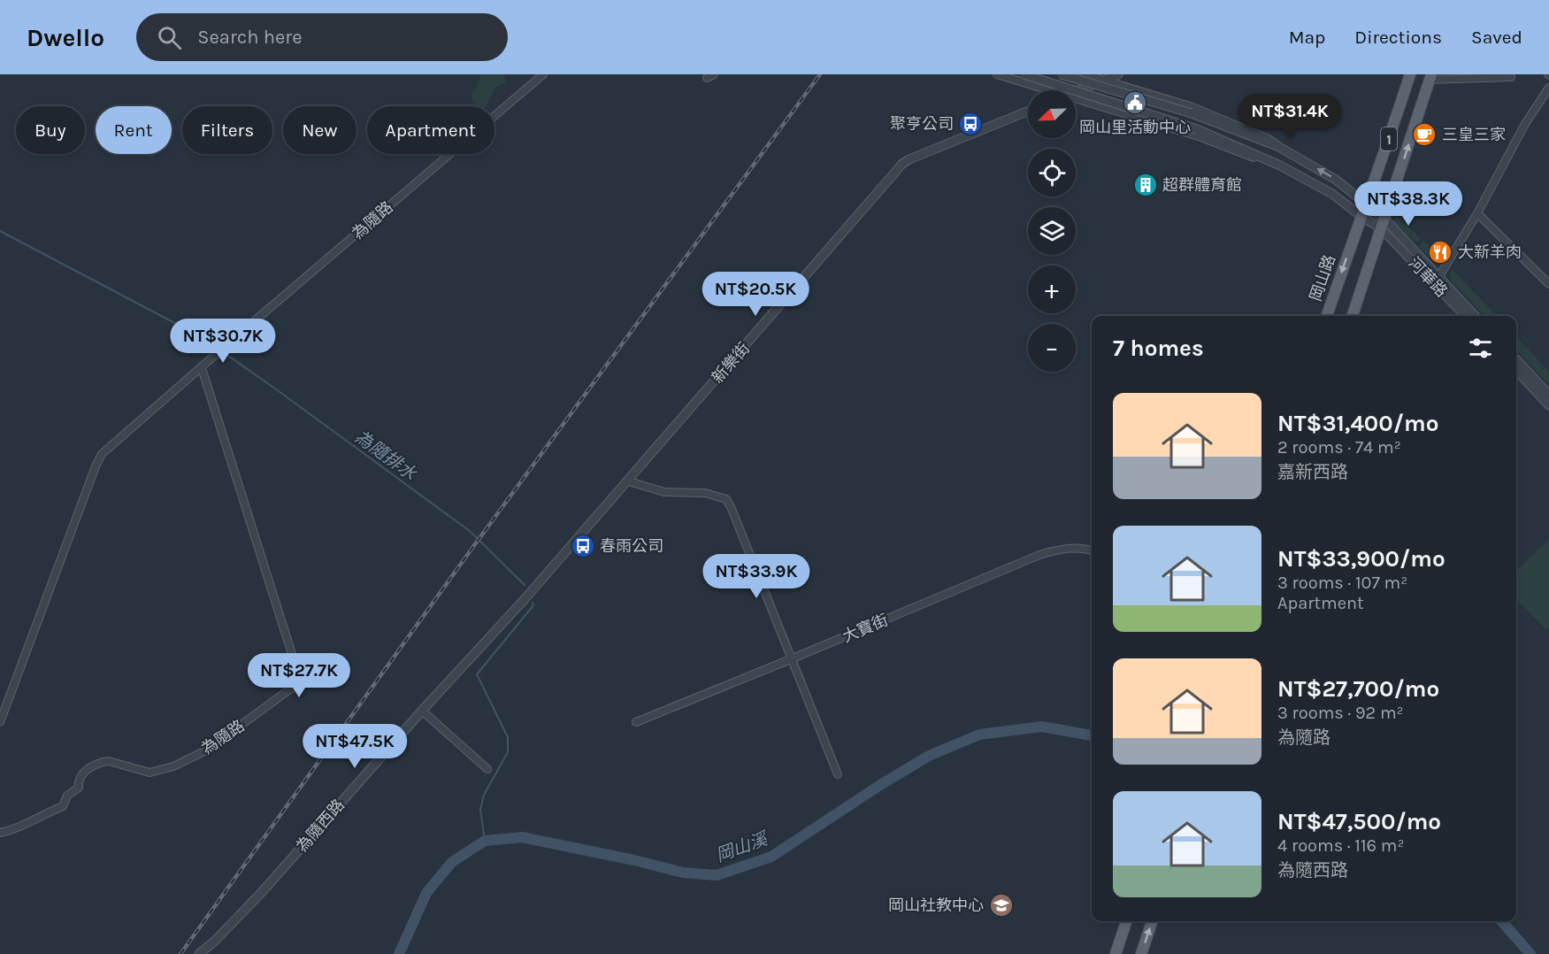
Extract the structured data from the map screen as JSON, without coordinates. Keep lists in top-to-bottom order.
{
  "streets": {
    "main road": ["1", "岡山路"],
    "street": [
      "為隨路",
      "河華路",
      "新樂街",
      "大寶街",
      "為隨西路"
    ]
  },
  "crossings": [
    ["1", "河華路"],
    ["1", "岡山路"],
    ["河華路", "岡山路"],
    ["新樂街", "為隨西路"]
  ],
  "water": ["為隨排水", "岡山溪"],
  "places": {
    "public building": ["岡山里活動中心"],
    "bus stop": ["聚亨公司", "春雨公司"],
    "cafe": ["三皇三家"],
    "building": ["超群體育館"],
    "restaurant": ["大新羊肉"],
    "school or university": ["岡山社教中心"]
  },
  "north": "bottom left",
  "page": {
    "header": "Dwello",
    "search": "Search here",
    "nav": ["Map", "Directions", "Saved"],
    "map_buttons": ["+", "−"],
    "price": [
      "NT$31.4K",
      "NT$38.3K",
      "NT$20.5K",
      "NT$30.7K",
      "NT$33.9K",
      "NT$27.7K",
      "NT$47.5K"
    ],
    "chip": [
      "Buy",
      "Rent",
      "Filters",
      "New",
      "Apartment"
    ],
    "heading": "7 homes",
    "list": [
      {
        "name": "NT$31,400/mo",
        "note": "2 rooms · 74 m² · 嘉新西路"
      },
      {
        "name": "NT$33,900/mo",
        "note": "3 rooms · 107 m² · Apartment"
      },
      {
        "name": "NT$27,700/mo",
        "note": "3 rooms · 92 m² · 為隨路"
      },
      {
        "name": "NT$47,500/mo",
        "note": "4 rooms · 116 m² · 為隨西路"
      }
    ]
  }
}
